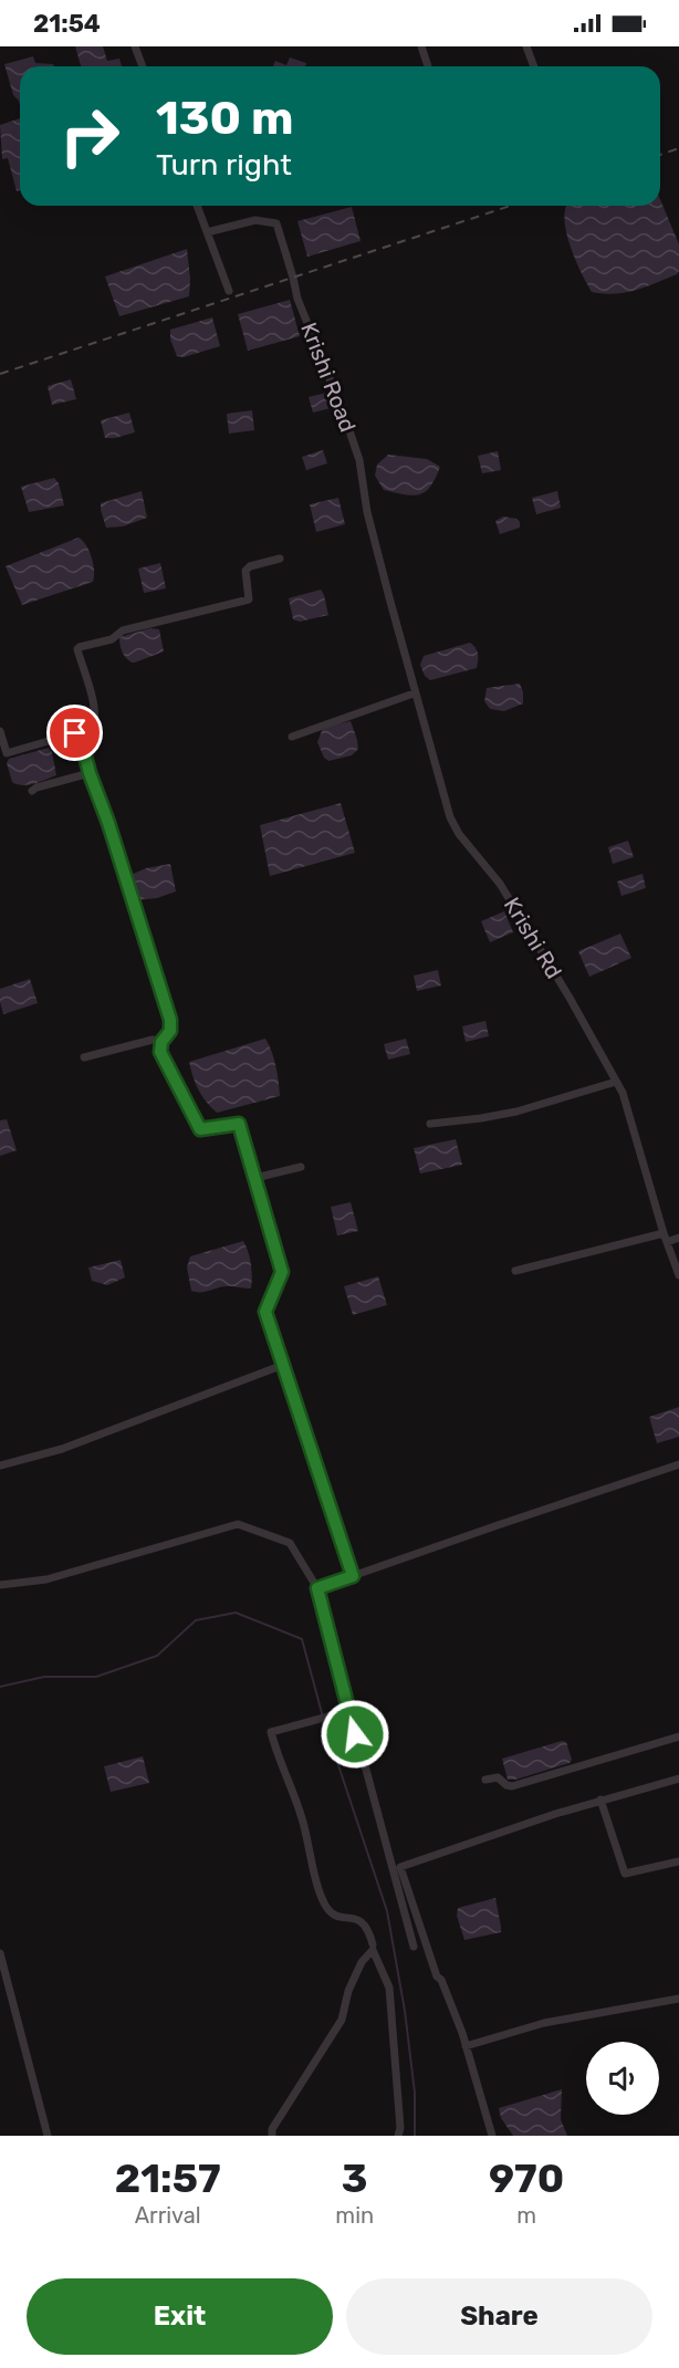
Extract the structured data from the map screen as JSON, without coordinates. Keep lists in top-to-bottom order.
{
  "streets": {
    "street": ["Krishi Road", "Krishi Rd"]
  },
  "crossings": [
    ["Krishi Road", "Krishi Rd"]
  ],
  "page": {
    "status": "21:54",
    "turn": ["130 m", "Turn right"],
    "eta": [
      "21:57",
      "Arrival",
      "3",
      "min",
      "970",
      "m"
    ],
    "buttons": ["Exit", "Share"]
  }
}
